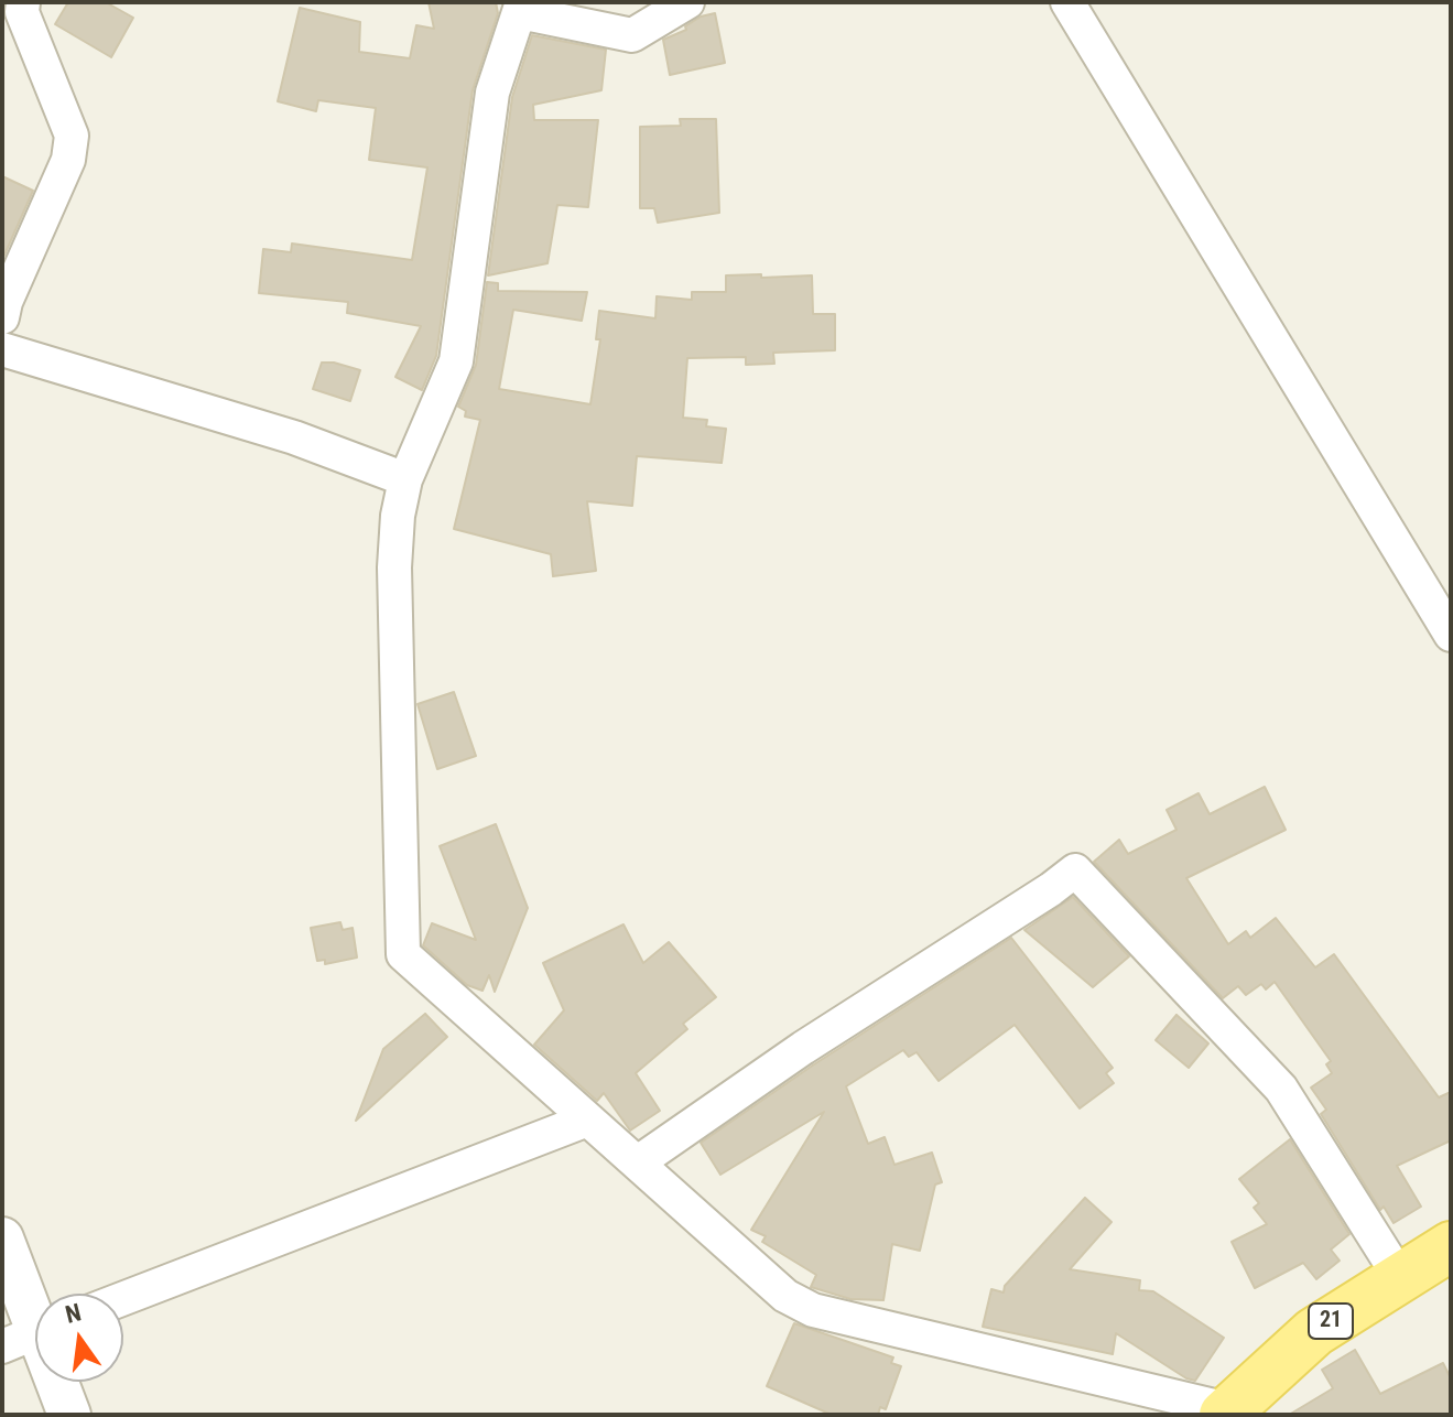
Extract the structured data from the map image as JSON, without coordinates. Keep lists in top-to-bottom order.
{
  "streets": {
    "main road": ["21"]
  },
  "north": "top"
}
